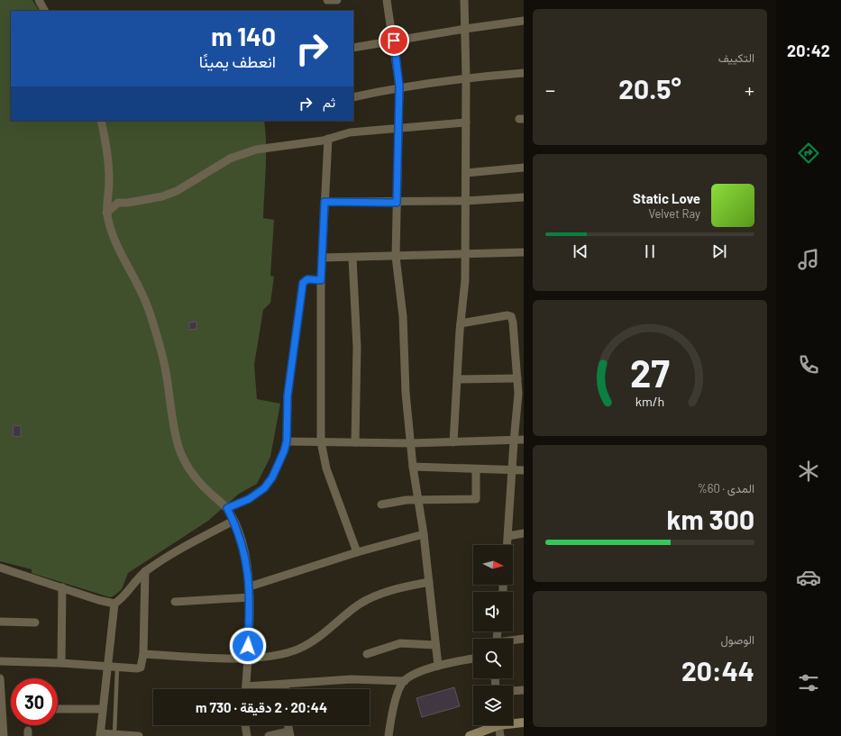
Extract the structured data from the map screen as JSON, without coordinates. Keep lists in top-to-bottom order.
{
  "north": "right",
  "page": {
    "tabs": "20:42",
    "tile": [
      "التكييف",
      ["المدى · 60%", "300 km"],
      ["الوصول", "20:44"]
    ],
    "turn": ["140 m", "انعطف يمينًا"],
    "heat": ["−", "20.5°", "+"],
    "then": "ثم",
    "song": ["Static Love", "Velvet Ray"],
    "limit": "30",
    "trip": "20:44 · 2 دقيقة · 730 m",
    "gauge": ["27", "km/h"]
  }
}
